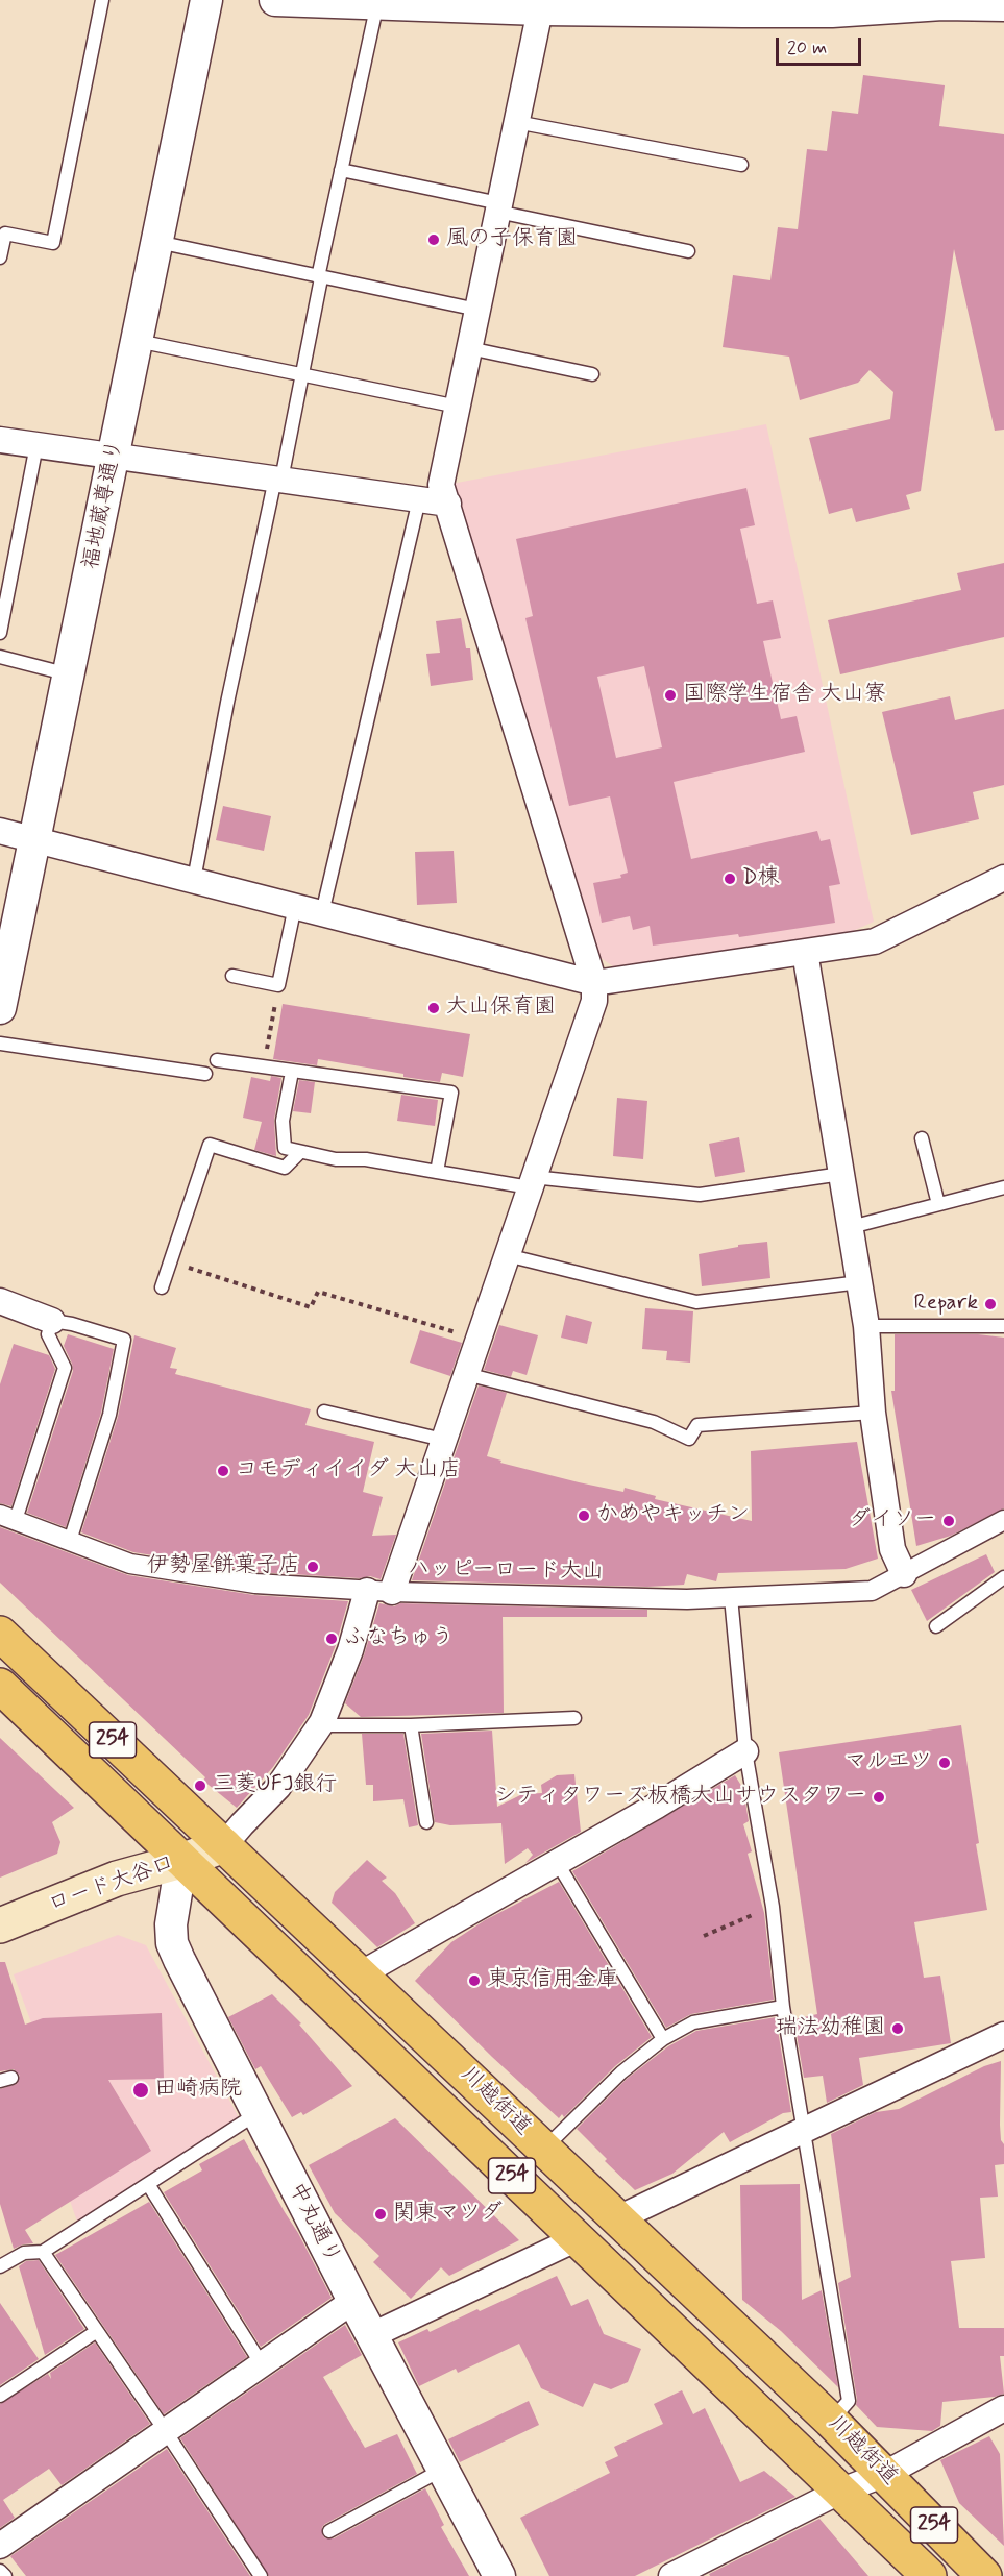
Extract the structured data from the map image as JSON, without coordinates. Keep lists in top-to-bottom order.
{
  "streets": {
    "highway": ["254", "川越街道"],
    "main road": ["ロード大谷口"],
    "street": ["福地蔵尊通り", "ハッピーロード大山", "中丸通り"]
  },
  "crossings": [
    ["ロード大谷口", "川越街道"],
    ["ロード大谷口", "中丸通り"],
    ["川越街道", "中丸通り"]
  ],
  "places": [
    "風の子保育園",
    "国際学生宿舎 大山寮",
    "D棟",
    "大山保育園",
    "Repark",
    "コモディイイダ 大山店",
    "かめやキッチン",
    "ダイソー",
    "伊勢屋餅菓子店",
    "ふなちゅう",
    "マルエツ",
    "三菱UFJ銀行",
    "シティタワーズ板橋大山サウスタワー",
    "東京信用金庫",
    "瑞法幼稚園",
    "田崎病院",
    "関東マツダ"
  ],
  "scale_bar": "20 m"
}
